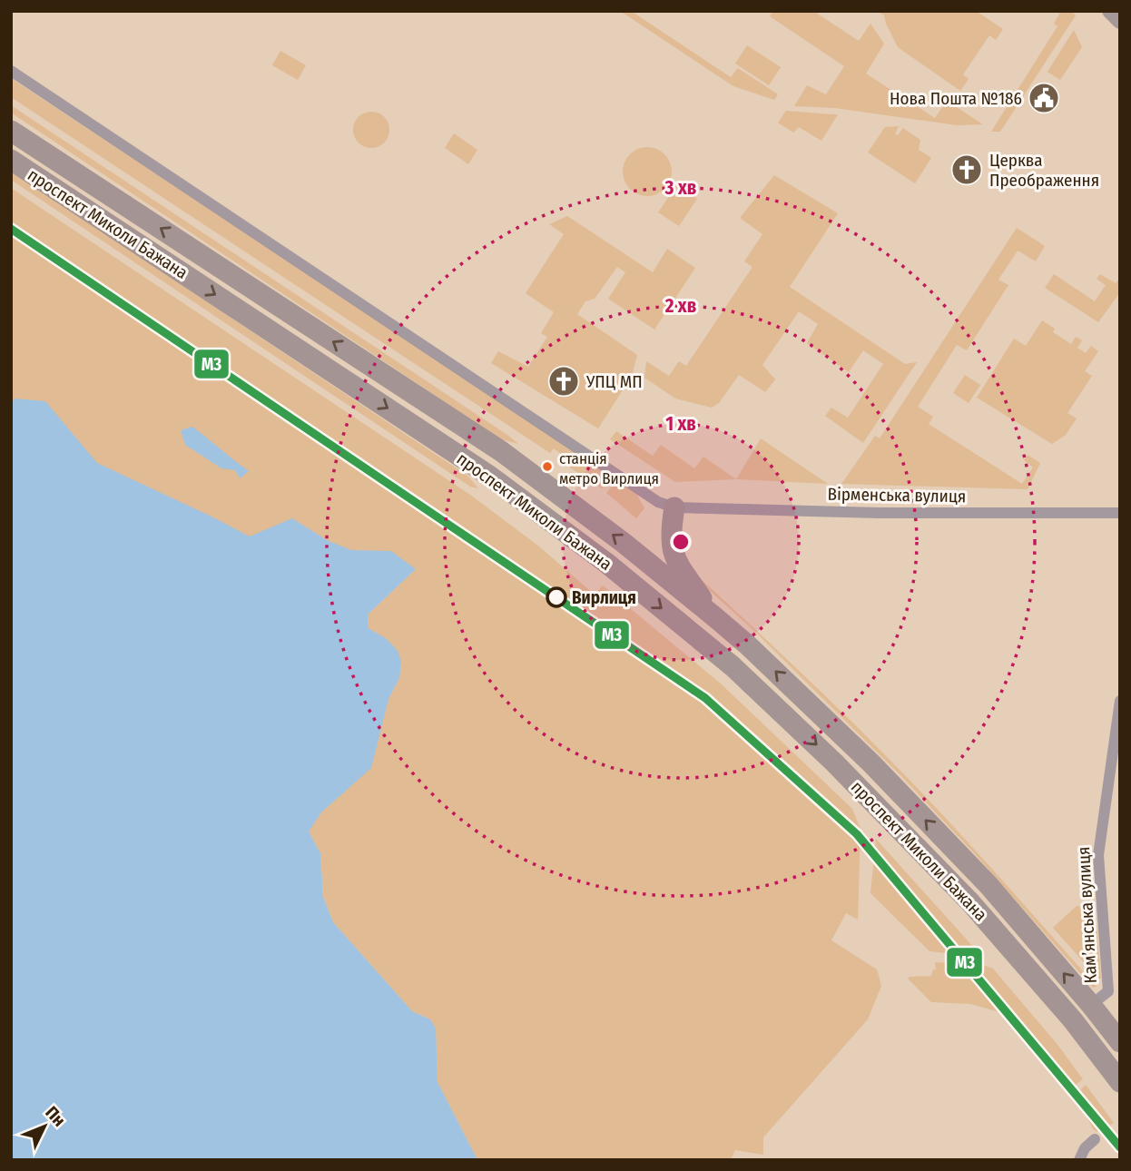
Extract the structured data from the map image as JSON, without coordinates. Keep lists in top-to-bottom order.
{
  "streets": {
    "highway": ["проспект Миколи Бажана"],
    "street": ["Вірменська вулиця", "Камʼянська вулиця"]
  },
  "crossings": [
    ["проспект Миколи Бажана", "Камʼянська вулиця"]
  ],
  "places": {
    "public building": ["Нова Пошта №186"],
    "church": ["Церква Преображення", "УПЦ МП"],
    "other": ["станція метро Вирлиця", "Вирлиця"]
  },
  "lines": ["transit line M3"],
  "north": "top right",
  "rings": ["3 хв", "2 хв", "1 хв"]
}
